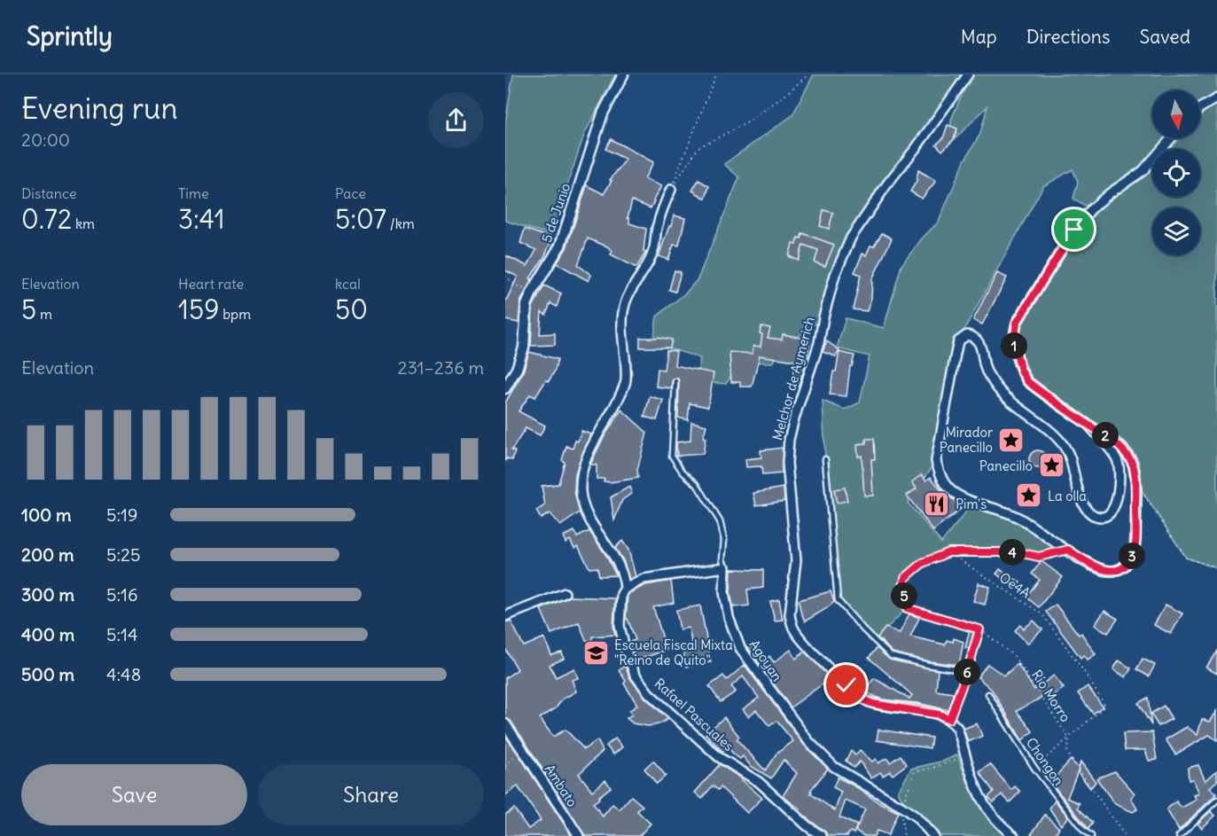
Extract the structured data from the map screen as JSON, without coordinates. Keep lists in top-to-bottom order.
{
  "streets": {
    "street": [
      "5 de Junio",
      "Melchor de Aymerich",
      "Agoyan",
      "Rafael Pascuales",
      "Ambato"
    ],
    "lane": ["Chongon"],
    "path": ["Oe4A", "Río Morro"]
  },
  "crossings": [
    ["Oe4A", "Río Morro"]
  ],
  "places": {
    "place": ["Mirador Panecillo", "Panecillo", "La olla"],
    "restaurant": ["Pim's"],
    "school or university": ["Escuela Fiscal Mixta \"Reino de Quito\""]
  },
  "north": "bottom",
  "page": {
    "header": "Sprintly",
    "nav": ["Map", "Directions", "Saved"],
    "heading": ["Evening run", "20:00"],
    "stats": [
      ["Distance", "0.72 km"],
      ["Time", "3:41"],
      ["Pace", "5:07 /km"],
      ["Elevation", "5 m"],
      ["Heart rate", "159 bpm"],
      ["kcal", "50"]
    ],
    "pins": [
      "1",
      "2",
      "4",
      "3",
      "5",
      "6"
    ],
    "chart": ["Elevation", "231–236 m"],
    "list": [
      {
        "name": "100 m",
        "note": "5:19"
      },
      {
        "name": "200 m",
        "note": "5:25"
      },
      {
        "name": "300 m",
        "note": "5:16"
      },
      {
        "name": "400 m",
        "note": "5:14"
      },
      {
        "name": "500 m",
        "note": "4:48"
      }
    ],
    "buttons": ["Save", "Share"]
  }
}
